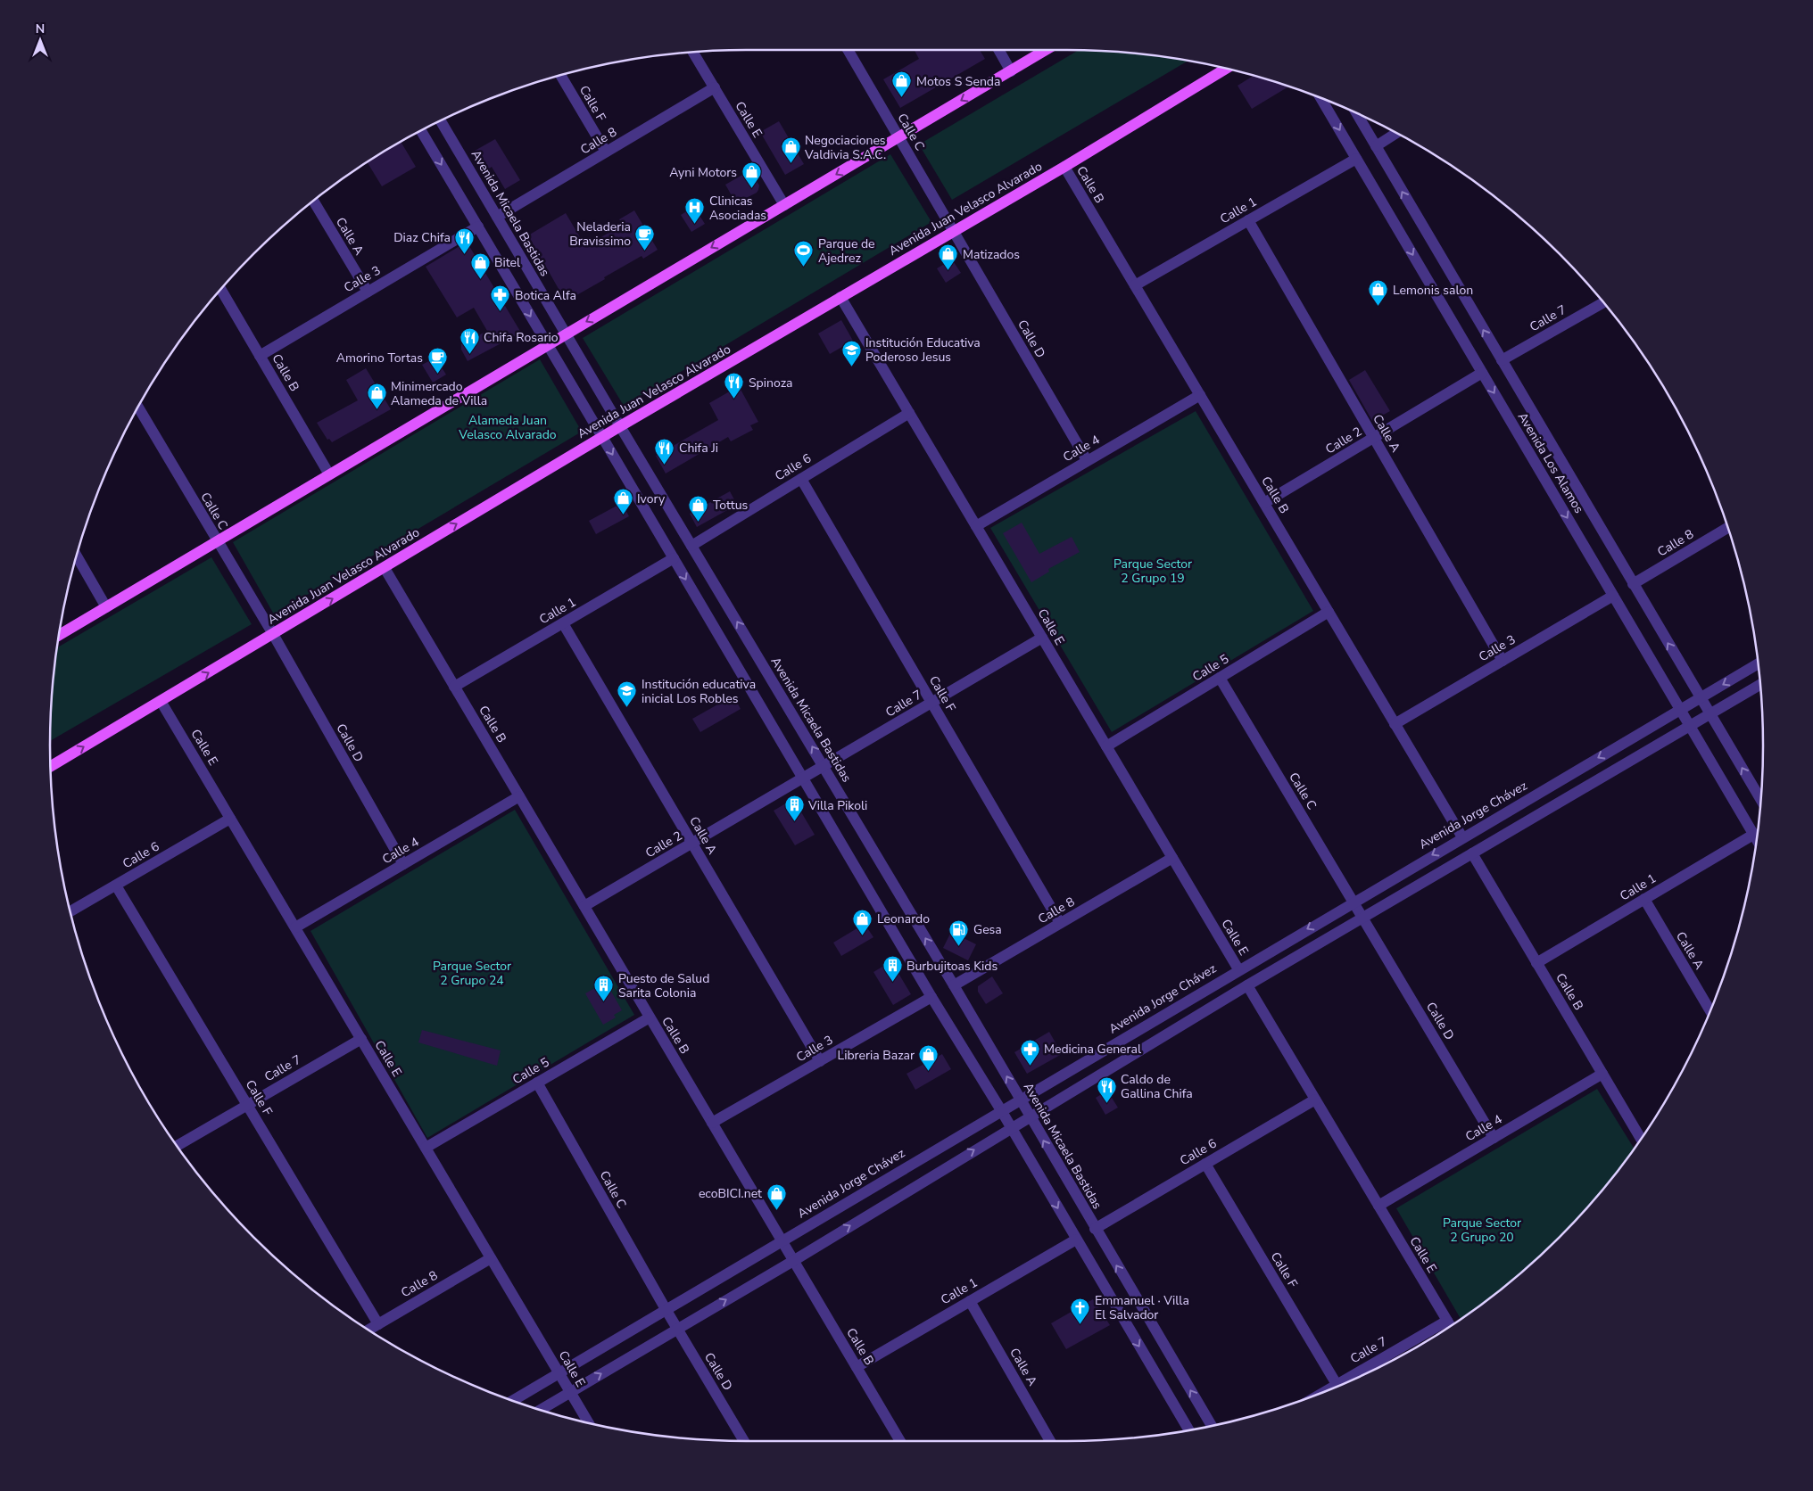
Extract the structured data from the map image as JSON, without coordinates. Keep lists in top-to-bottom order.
{
  "streets": {
    "main road": ["Avenida Juan Velasco Alvarado"],
    "street": [
      "Calle F",
      "Calle E",
      "Calle C",
      "Calle 8",
      "Calle B",
      "Calle 1",
      "Avenida Micaela Bastidas",
      "Calle A",
      "Calle 3",
      "Calle 7",
      "Calle D",
      "Calle 2",
      "Calle 4",
      "Avenida Los Alamos",
      "Calle 6",
      "Calle 5",
      "Avenida Jorge Chávez"
    ]
  },
  "crossings": [
    ["Calle F", "Calle 8"],
    ["Calle F", "Calle 7"],
    ["Calle F", "Calle 6"],
    ["Calle E", "Calle 8"],
    ["Calle E", "Avenida Juan Velasco Alvarado"],
    ["Calle E", "Calle 7"],
    ["Calle E", "Calle 4"],
    ["Calle E", "Calle 6"],
    ["Calle E", "Calle 5"],
    ["Calle E", "Avenida Jorge Chávez"],
    ["Calle C", "Avenida Juan Velasco Alvarado"],
    ["Calle C", "Calle D"],
    ["Calle C", "Calle 5"],
    ["Calle C", "Avenida Jorge Chávez"],
    ["Calle 8", "Avenida Micaela Bastidas"],
    ["Calle 8", "Avenida Los Alamos"],
    ["Calle B", "Avenida Juan Velasco Alvarado"],
    ["Calle B", "Calle 1"],
    ["Calle B", "Calle 3"],
    ["Calle B", "Calle 2"],
    ["Calle B", "Calle 4"],
    ["Calle B", "Calle 5"],
    ["Calle B", "Avenida Jorge Chávez"],
    ["Avenida Juan Velasco Alvarado", "Avenida Micaela Bastidas"],
    ["Avenida Juan Velasco Alvarado", "Calle D"],
    ["Calle 1", "Calle A"],
    ["Calle 1", "Avenida Los Alamos"],
    ["Avenida Micaela Bastidas", "Calle 7"],
    ["Avenida Micaela Bastidas", "Calle 6"],
    ["Avenida Micaela Bastidas", "Avenida Jorge Chávez"],
    ["Calle A", "Calle 3"],
    ["Calle A", "Calle 2"],
    ["Calle 3", "Avenida Los Alamos"],
    ["Calle 7", "Calle 2"],
    ["Calle 7", "Avenida Los Alamos"],
    ["Calle D", "Calle 4"],
    ["Calle D", "Avenida Jorge Chávez"],
    ["Calle 2", "Avenida Los Alamos"],
    ["Avenida Los Alamos", "Avenida Jorge Chávez"]
  ],
  "one_way": ["Avenida Juan Velasco Alvarado"],
  "parks": [
    "Alameda Juan Velasco Alvarado",
    "Parque Sector 2 Grupo 19",
    "Parque Sector 2 Grupo 24",
    "Parque Sector 2 Grupo 20"
  ],
  "places": {
    "shop": [
      "Motos S Senda",
      "Negociaciones Valdivia S.A.C.",
      "Ayni Motors",
      "Matizados",
      "Bitel",
      "Lemonis salon",
      "Minimercado Alameda de Villa",
      "Ivory",
      "Tottus",
      "Leonardo",
      "Libreria Bazar",
      "ecoBICI.net"
    ],
    "hospital": ["Clinicas Asociadas"],
    "cafe": ["Neladeria Bravissimo", "Amorino Tortas"],
    "restaurant": [
      "Diaz Chifa",
      "Chifa Rosario",
      "Spinoza",
      "Chifa Ji",
      "Caldo de Gallina Chifa"
    ],
    "sports": ["Parque de Ajedrez"],
    "pharmacy": ["Botica Alfa", "Medicina General"],
    "school or university": ["Institución Educativa Poderoso Jesus", "Institución educativa inicial Los Robles"],
    "building": ["Villa Pikoli", "Burbujitoas Kids", "Puesto de Salud Sarita Colonia"],
    "fuel station": ["Gesa"],
    "church": ["Emmanuel · Villa El Salvador"]
  },
  "north": "top"
}
